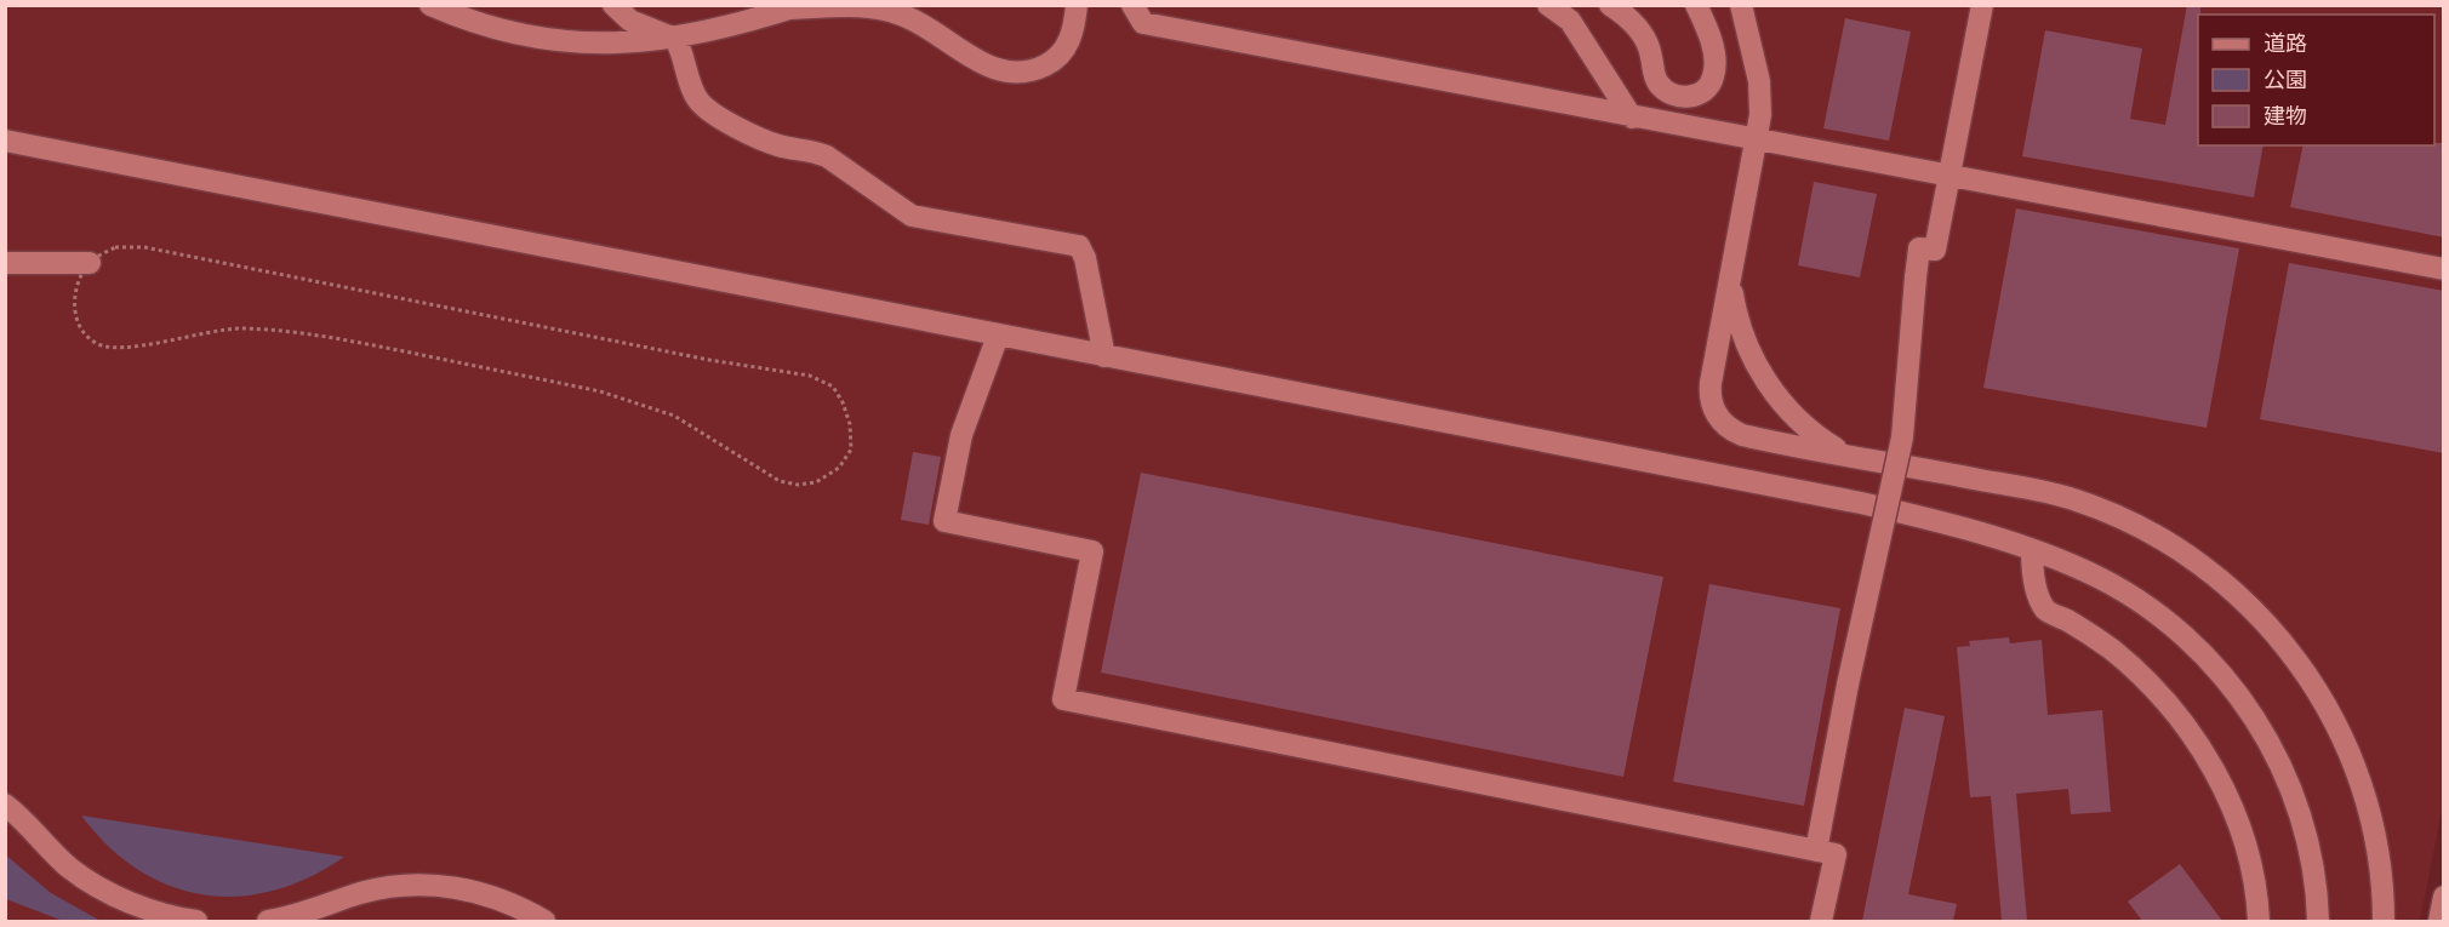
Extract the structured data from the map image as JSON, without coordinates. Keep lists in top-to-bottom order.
{
  "legend": ["道路", "公園", "建物"]
}
